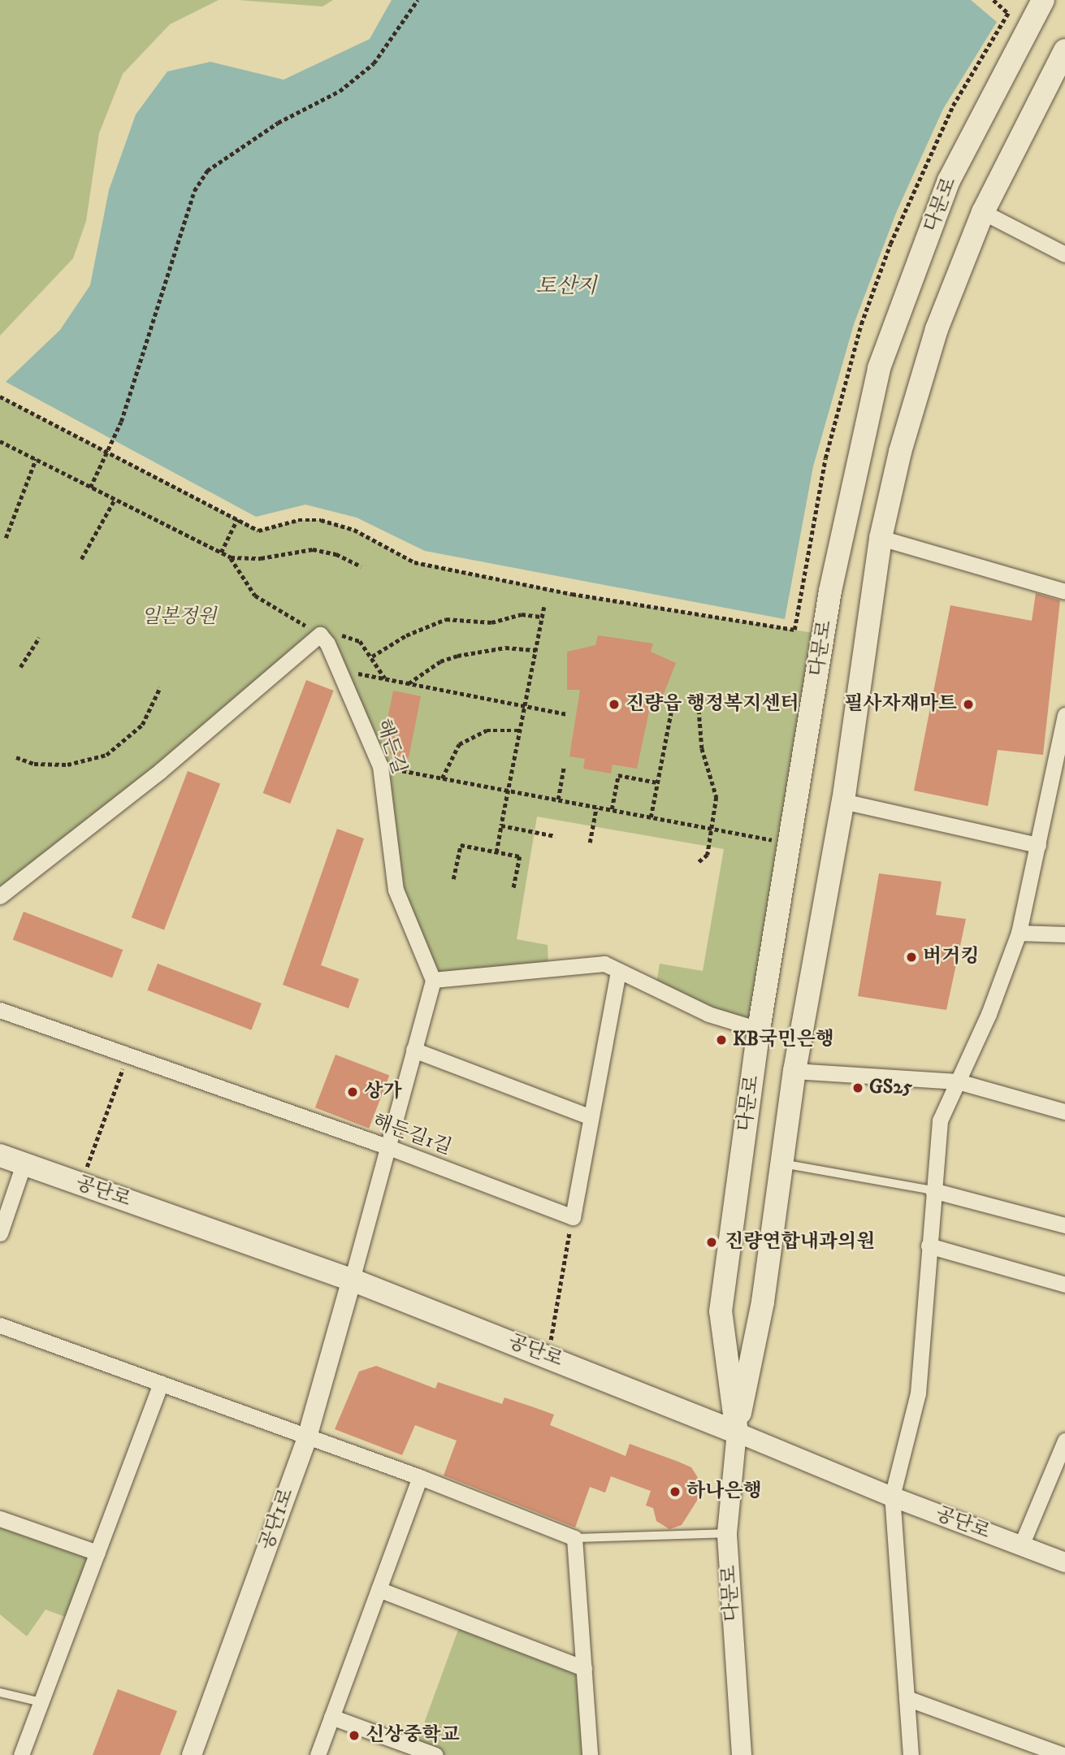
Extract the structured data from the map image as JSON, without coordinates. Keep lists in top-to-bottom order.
{
  "streets": {
    "main road": ["다문로", "공단로"],
    "street": ["해든길", "해든길1길", "공단1로"]
  },
  "crossings": [
    ["다문로", "공단로"],
    ["공단로", "공단1로"]
  ],
  "water": ["토산지"],
  "parks": ["일본정원"],
  "places": [
    "진량읍 행정복지센터",
    "필사자재마트",
    "버거킹",
    "KB국민은행",
    "GS25",
    "상가",
    "진량연합내과의원",
    "하나은행",
    "신상중학교"
  ]
}
